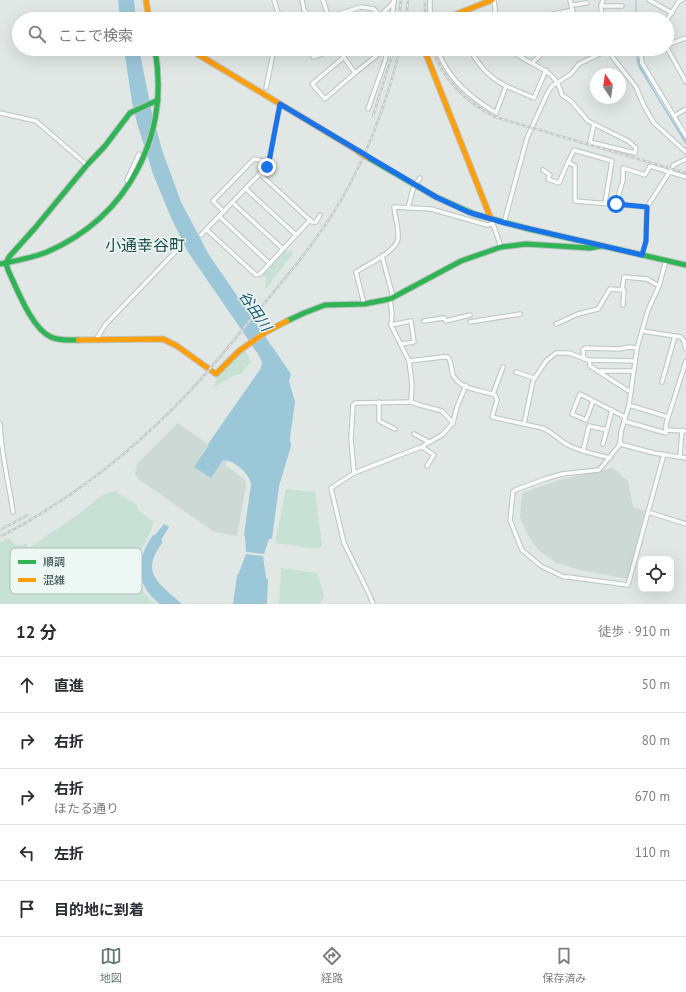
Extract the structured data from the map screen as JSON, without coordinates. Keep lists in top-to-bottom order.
{
  "districts": ["小通幸谷町"],
  "water": ["谷田川"],
  "legend": ["順調", "混雑"],
  "north": "top",
  "page": {
    "search": "ここで検索",
    "heading": ["12 分", "徒歩 · 910 m"],
    "list": [
      ["直進", "50 m"],
      ["右折", "80 m"],
      ["右折", "ほたる通り", "670 m"],
      ["左折", "110 m"],
      "目的地に到着"
    ],
    "nav": ["地図", "経路", "保存済み"]
  }
}
